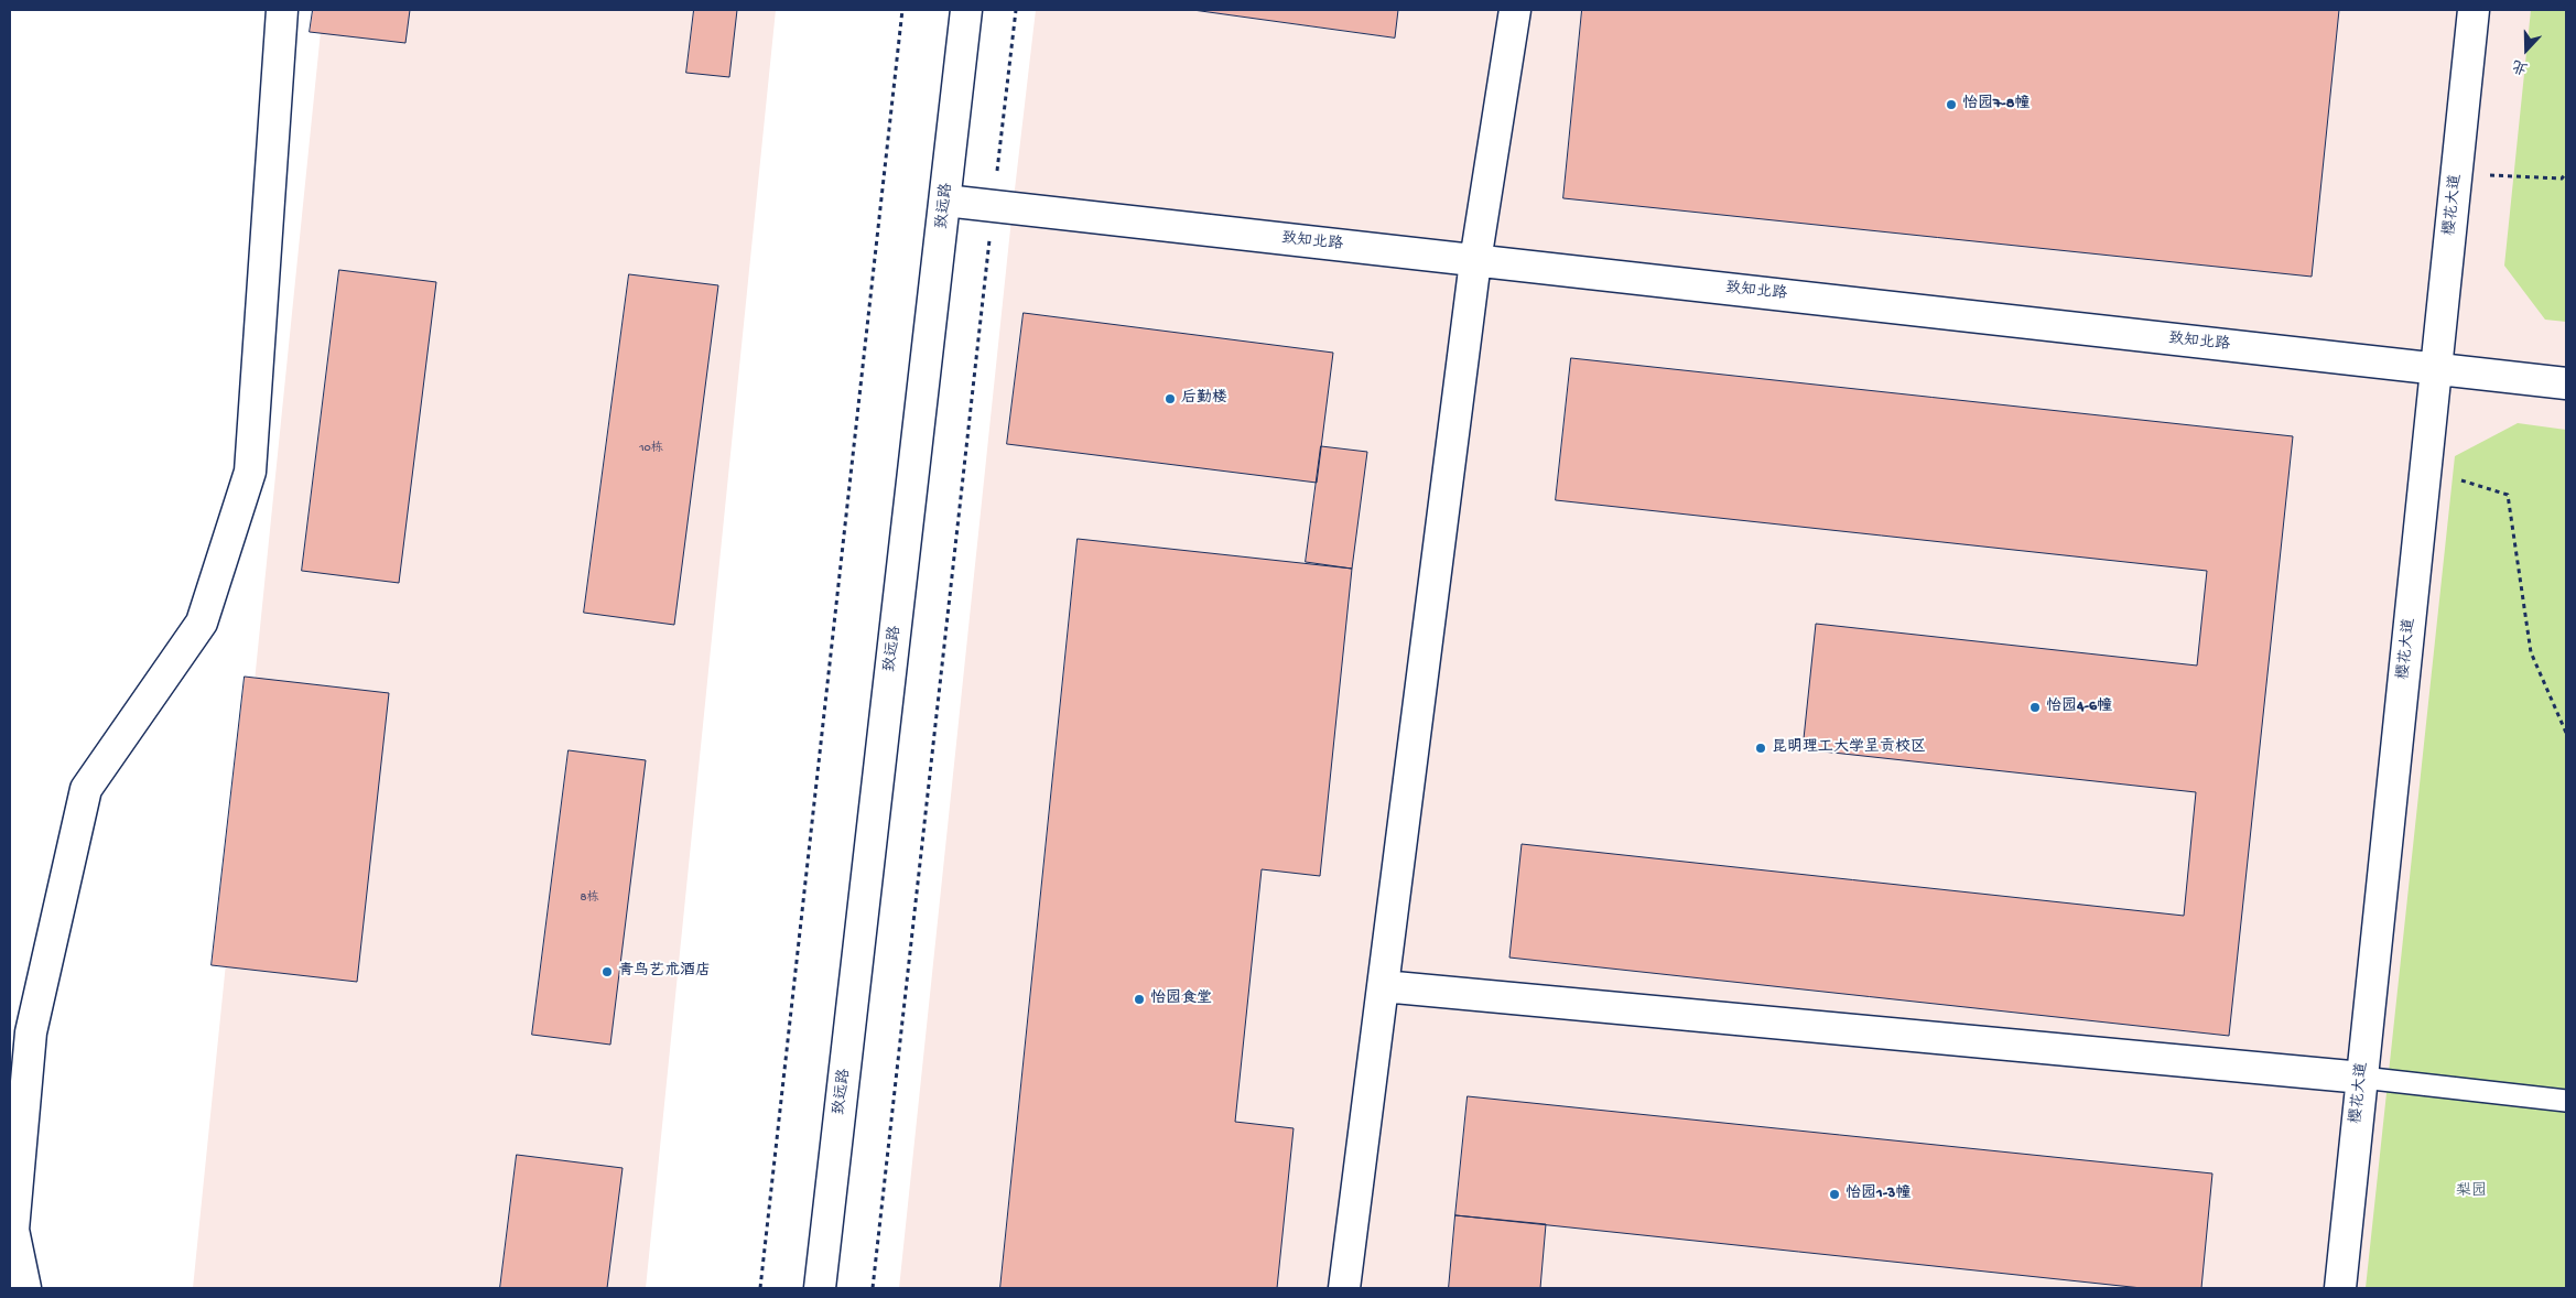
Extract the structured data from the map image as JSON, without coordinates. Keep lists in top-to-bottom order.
{
  "streets": {
    "street": ["樱花大道", "致远路", "致知北路"]
  },
  "crossings": [
    ["樱花大道", "致知北路"],
    ["致远路", "致知北路"]
  ],
  "parks": ["梨园"],
  "places": [
    "怡园7-8幢",
    "后勤楼",
    "怡园4-6幢",
    "昆明理工大学呈贡校区",
    "青鸟艺术酒店",
    "怡园食堂",
    "怡园1-3幢"
  ],
  "house_numbers": ["10栋", "8栋"],
  "north": "bottom"
}
